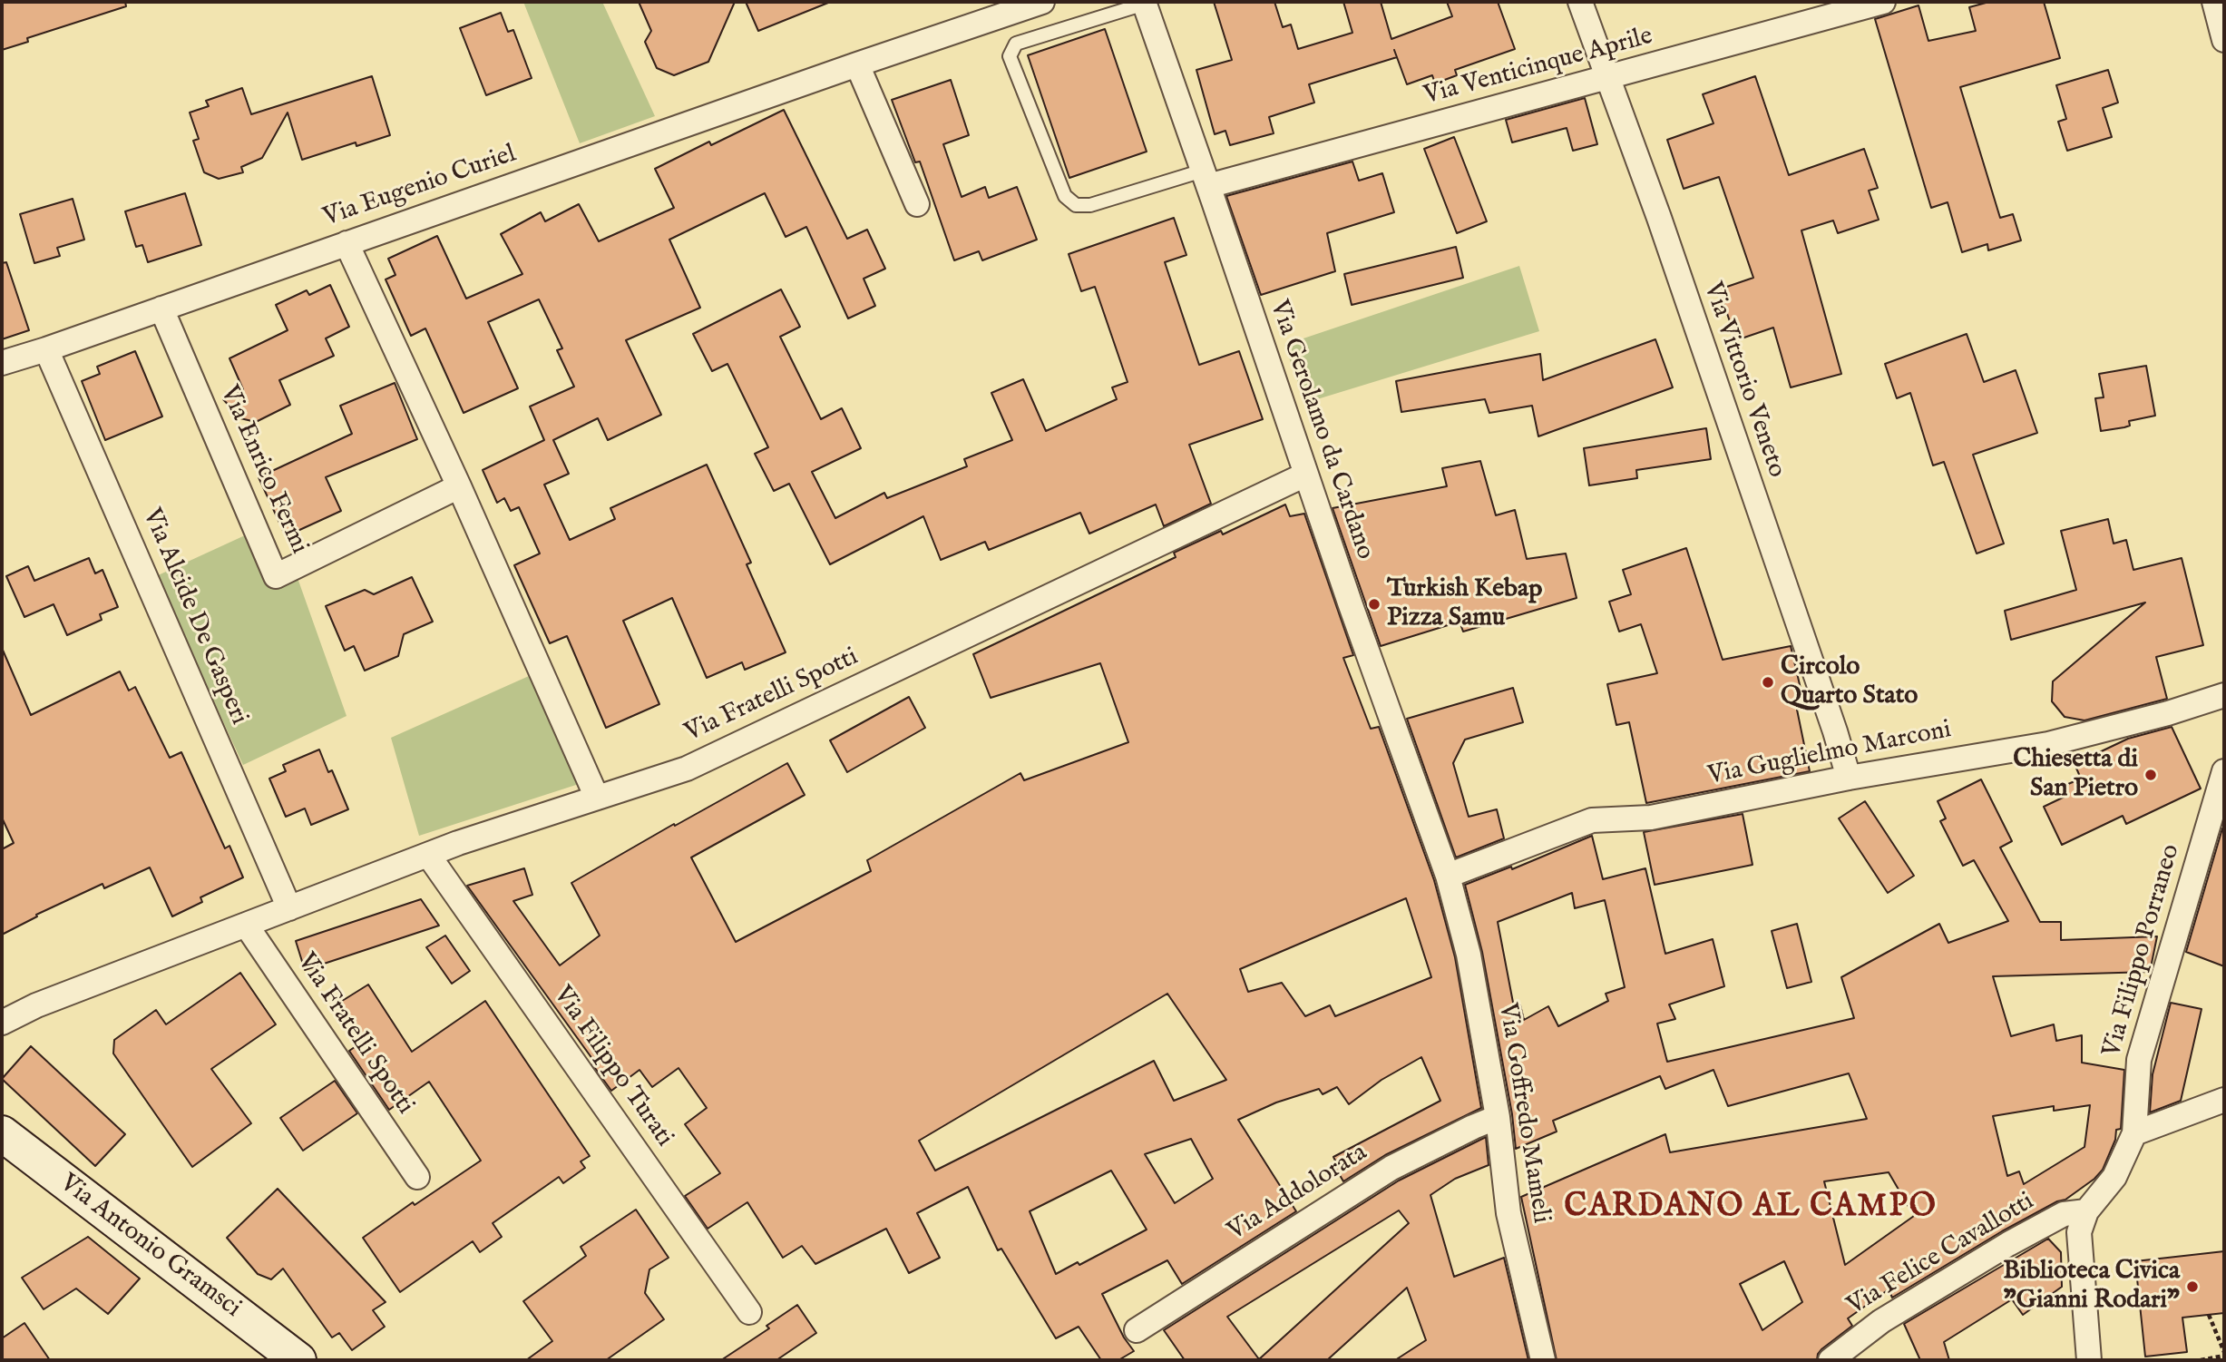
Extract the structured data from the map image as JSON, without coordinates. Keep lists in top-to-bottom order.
{
  "streets": {
    "street": [
      "Via Venticinque Aprile",
      "Via Eugenio Curiel",
      "Via Vittorio Veneto",
      "Via Gerolamo da Cardano",
      "Via Enrico Fermi",
      "Via Alcide De Gasperi",
      "Via Fratelli Spotti",
      "Via Guglielmo Marconi",
      "Via Filippo Porraneo",
      "Via Filippo Turati",
      "Via Goffredo Mameli",
      "Via Addolorata",
      "Via Antonio Gramsci",
      "Via Felice Cavallotti"
    ]
  },
  "crossings": [
    ["Via Venticinque Aprile", "Via Vittorio Veneto"],
    ["Via Venticinque Aprile", "Via Gerolamo da Cardano"],
    ["Via Eugenio Curiel", "Via Enrico Fermi"],
    ["Via Eugenio Curiel", "Via Alcide De Gasperi"],
    ["Via Vittorio Veneto", "Via Guglielmo Marconi"],
    ["Via Gerolamo da Cardano", "Via Fratelli Spotti"],
    ["Via Gerolamo da Cardano", "Via Guglielmo Marconi"],
    ["Via Gerolamo da Cardano", "Via Goffredo Mameli"],
    ["Via Alcide De Gasperi", "Via Fratelli Spotti"],
    ["Via Fratelli Spotti", "Via Filippo Turati"],
    ["Via Guglielmo Marconi", "Via Goffredo Mameli"],
    ["Via Filippo Porraneo", "Via Felice Cavallotti"],
    ["Via Goffredo Mameli", "Via Addolorata"]
  ],
  "districts": ["CARDANO AL CAMPO"],
  "places": [
    "Turkish Kebap Pizza Samu",
    "Circolo Quarto Stato",
    "Chiesetta di San Pietro",
    "Biblioteca Civica \"Gianni Rodari\""
  ]
}
